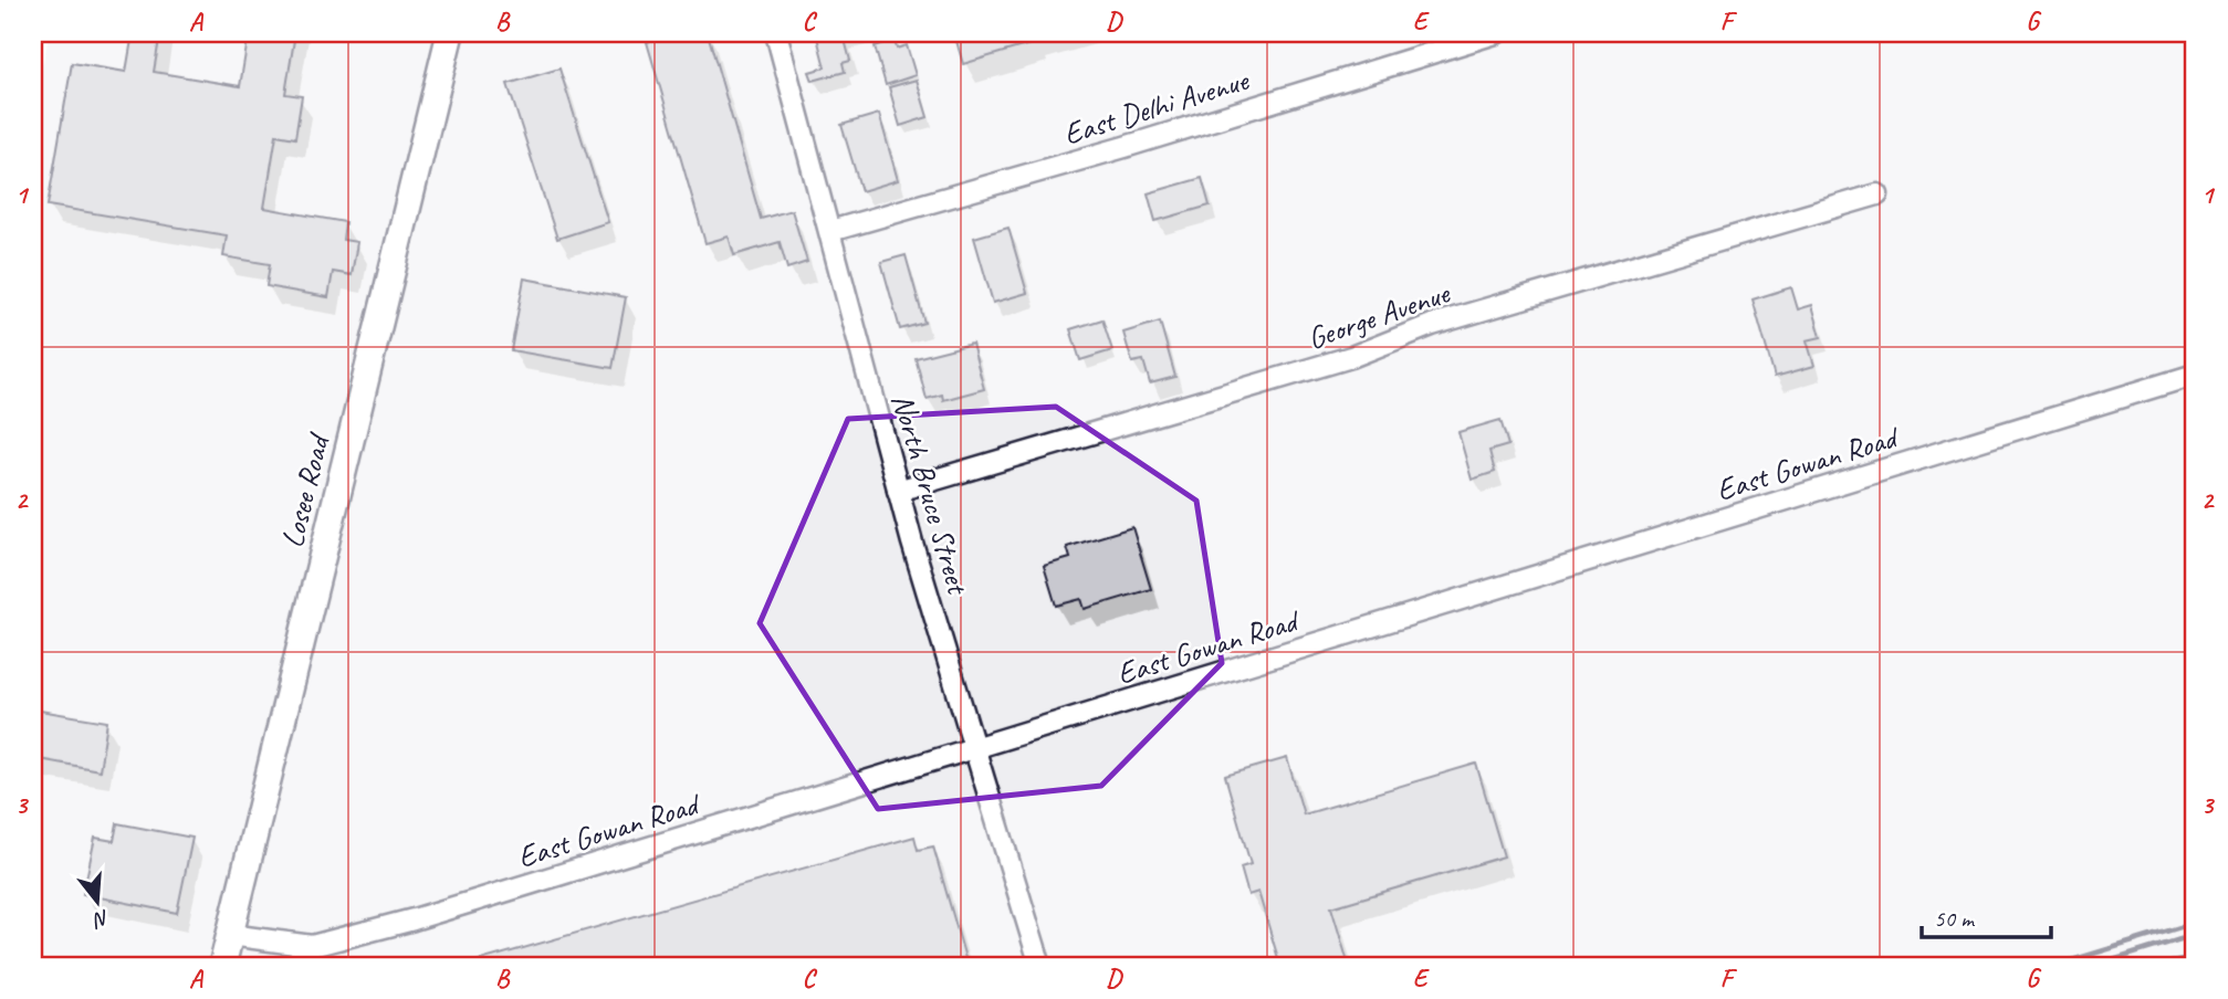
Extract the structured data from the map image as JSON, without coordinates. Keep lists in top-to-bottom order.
{
  "streets": {
    "main road": ["Losee Road"],
    "street": [
      "East Delhi Avenue",
      "George Avenue",
      "East Gowan Road",
      "North Bruce Street"
    ]
  },
  "crossings": [
    ["East Delhi Avenue", "North Bruce Street"],
    ["George Avenue", "North Bruce Street"],
    ["East Gowan Road", "Losee Road"],
    ["East Gowan Road", "North Bruce Street"]
  ],
  "scale_bar": "50 m",
  "north": "bottom",
  "grid": {
    "columns": [
      "A",
      "B",
      "C",
      "D",
      "E",
      "F",
      "G"
    ],
    "rows": ["1", "2", "3"]
  }
}
